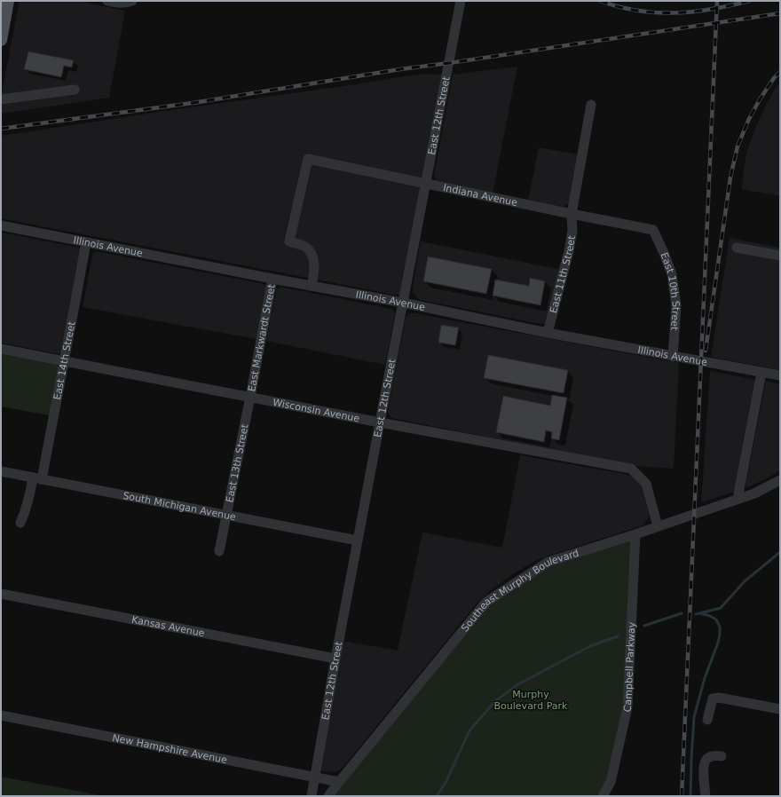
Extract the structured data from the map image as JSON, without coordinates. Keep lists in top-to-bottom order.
{
  "streets": {
    "street": [
      "East 12th Street",
      "Indiana Avenue",
      "Illinois Avenue",
      "East 11th Street",
      "East 10th Street",
      "East Markwardt Street",
      "East 14th Street",
      "Wisconsin Avenue",
      "East 13th Street",
      "South Michigan Avenue",
      "Southeast Murphy Boulevard",
      "Kansas Avenue",
      "Campbell Parkway",
      "New Hampshire Avenue"
    ]
  },
  "crossings": [
    ["East 12th Street", "Indiana Avenue"],
    ["East 12th Street", "Illinois Avenue"],
    ["East 12th Street", "Wisconsin Avenue"],
    ["East 12th Street", "South Michigan Avenue"],
    ["East 12th Street", "Kansas Avenue"],
    ["East 12th Street", "New Hampshire Avenue"],
    ["Indiana Avenue", "Illinois Avenue"],
    ["Indiana Avenue", "East 11th Street"],
    ["Indiana Avenue", "East 10th Street"],
    ["Illinois Avenue", "East 11th Street"],
    ["Illinois Avenue", "East 10th Street"],
    ["Illinois Avenue", "East Markwardt Street"],
    ["Illinois Avenue", "East 14th Street"],
    ["East Markwardt Street", "Wisconsin Avenue"],
    ["East Markwardt Street", "East 13th Street"],
    ["East 14th Street", "Wisconsin Avenue"],
    ["East 14th Street", "South Michigan Avenue"],
    ["Wisconsin Avenue", "East 13th Street"],
    ["Wisconsin Avenue", "Southeast Murphy Boulevard"],
    ["East 13th Street", "South Michigan Avenue"],
    ["Southeast Murphy Boulevard", "Campbell Parkway"],
    ["Southeast Murphy Boulevard", "New Hampshire Avenue"]
  ],
  "parks": ["Murphy Boulevard Park"]
}
